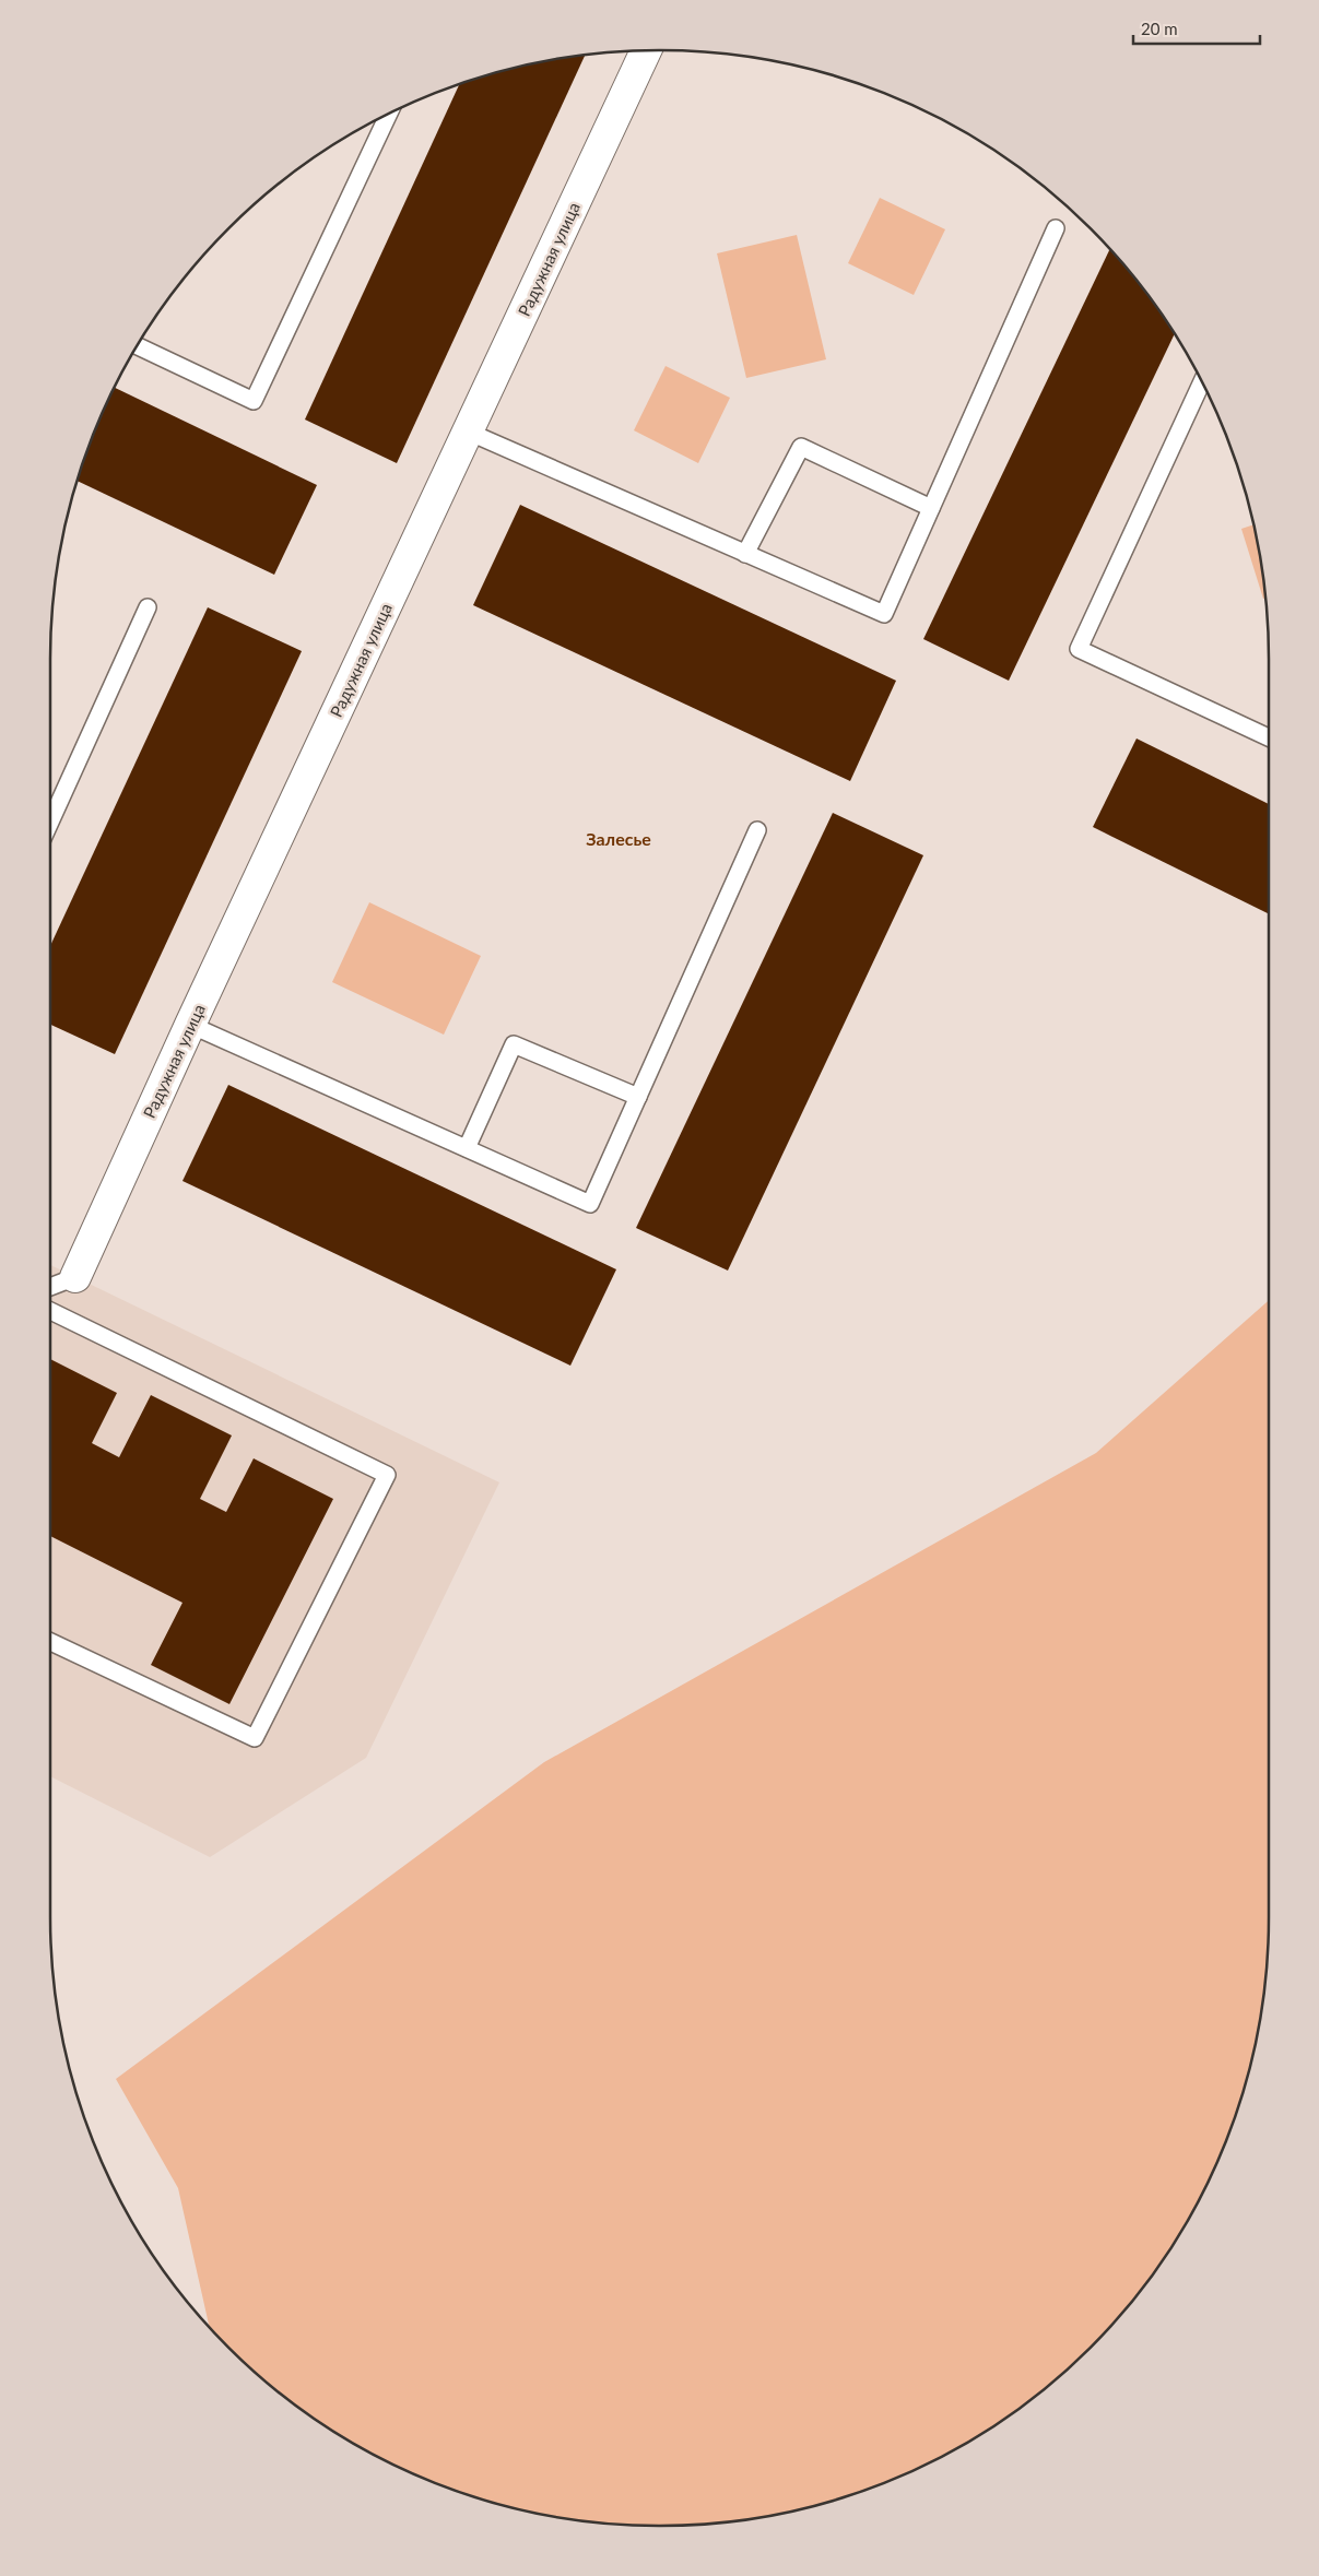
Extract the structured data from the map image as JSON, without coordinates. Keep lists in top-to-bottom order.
{
  "streets": {
    "street": ["Радужная улица"]
  },
  "districts": ["Залесье"],
  "scale_bar": "20 m"
}
